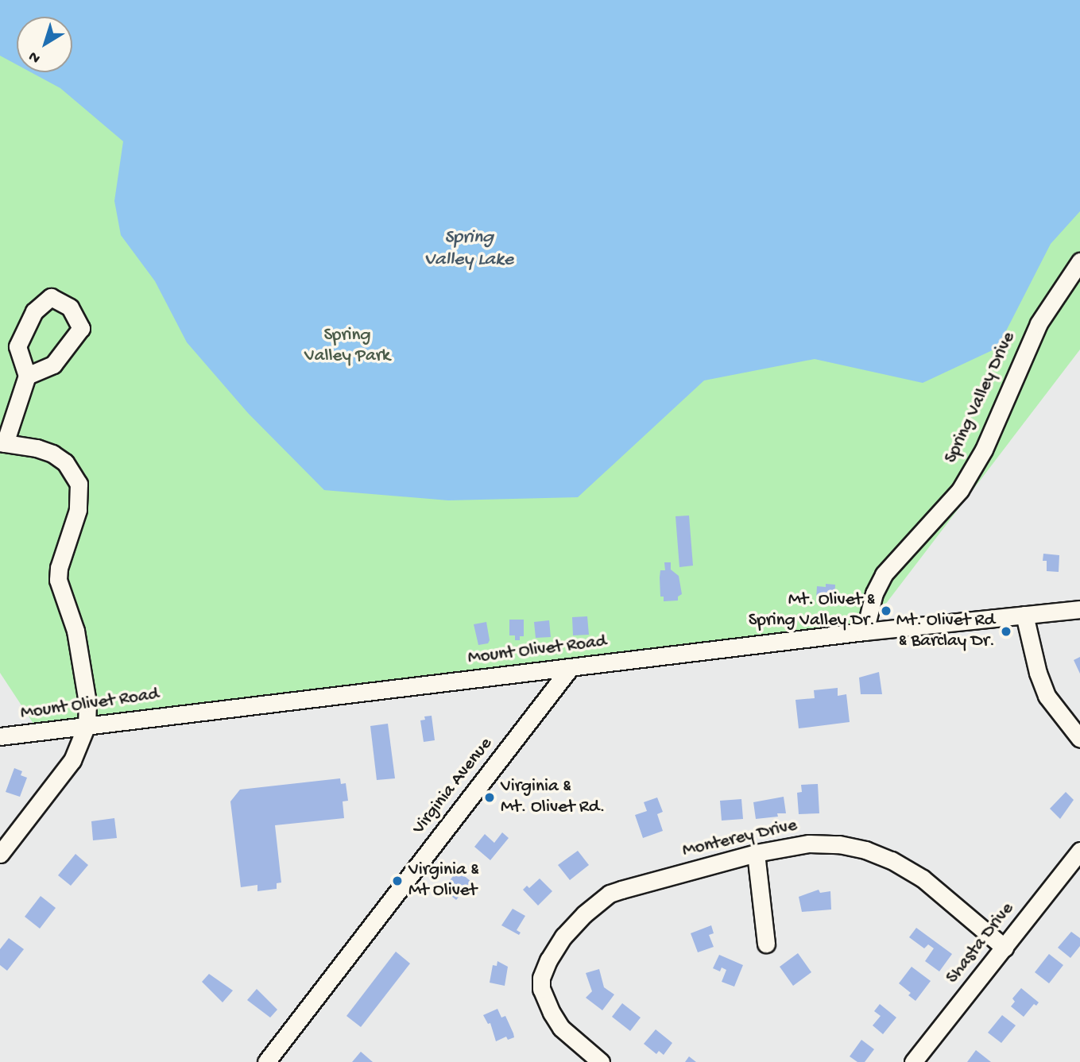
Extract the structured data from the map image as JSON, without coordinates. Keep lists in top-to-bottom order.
{
  "streets": {
    "street": [
      "Spring Valley Drive",
      "Mount Olivet Road",
      "Virginia Avenue",
      "Monterey Drive",
      "Shasta Drive"
    ]
  },
  "crossings": [
    ["Spring Valley Drive", "Mount Olivet Road"],
    ["Mount Olivet Road", "Virginia Avenue"],
    ["Monterey Drive", "Shasta Drive"]
  ],
  "water": ["Spring Valley Lake"],
  "parks": ["Spring Valley Park"],
  "places": [
    "Mt. Olivet & Spring Valley Dr.",
    "Mt. Olivet Rd & Barclay Dr.",
    "Virginia & Mt. Olivet Rd.",
    "Virginia & Mt Olivet"
  ],
  "north": "bottom left"
}
